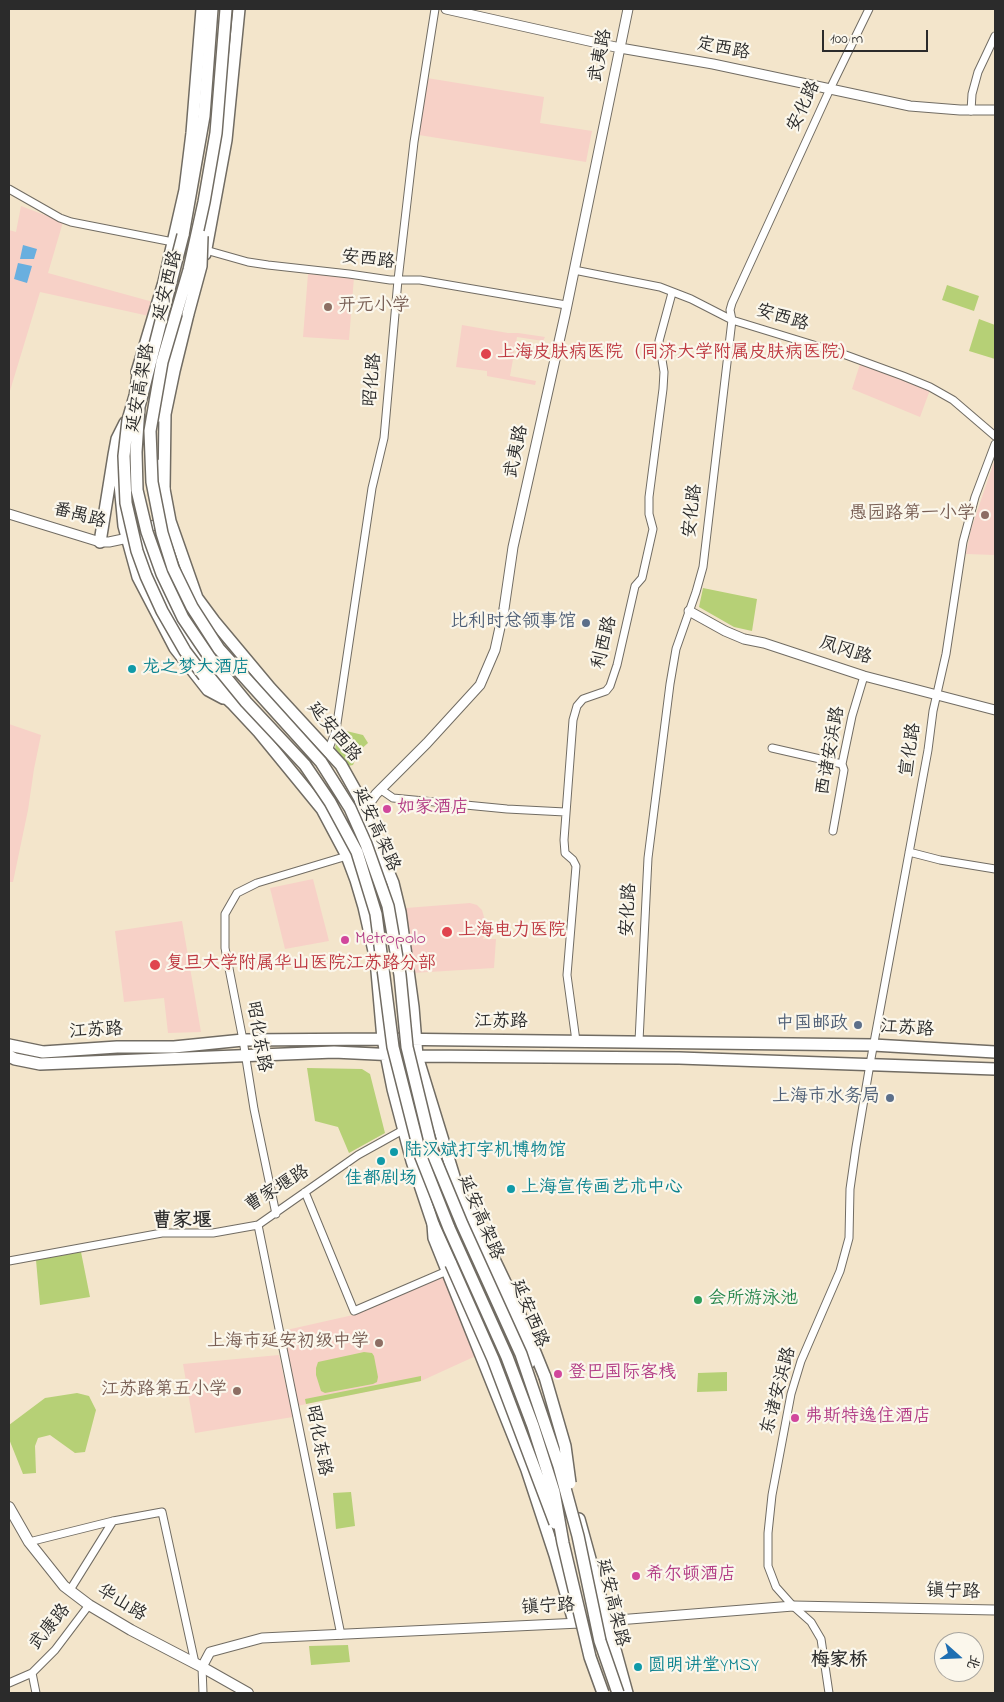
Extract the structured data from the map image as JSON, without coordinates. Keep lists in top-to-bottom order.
{
  "streets": {
    "main road": [
      "延安西路",
      "延安高架路",
      "江苏路",
      "华山路"
    ],
    "street": [
      "定西路",
      "武夷路",
      "安化路",
      "安西路",
      "昭化路",
      "番禺路",
      "利西路",
      "凤冈路",
      "宣化路",
      "西诸安浜路",
      "昭化东路",
      "曹家堰路",
      "东诸安浜路",
      "镇宁路",
      "武康路"
    ]
  },
  "crossings": [
    ["定西路", "武夷路"],
    ["定西路", "安化路"],
    ["武夷路", "安西路"],
    ["武夷路", "延安西路"],
    ["武夷路", "昭化东路"],
    ["安化路", "安西路"],
    ["安化路", "凤冈路"],
    ["安化路", "江苏路"],
    ["安西路", "延安西路"],
    ["安西路", "昭化路"],
    ["安西路", "利西路"],
    ["延安西路", "昭化路"],
    ["延安西路", "延安高架路"],
    ["延安西路", "番禺路"],
    ["延安西路", "江苏路"],
    ["延安西路", "昭化东路"],
    ["延安西路", "曹家堰路"],
    ["延安西路", "镇宁路"],
    ["利西路", "江苏路"],
    ["凤冈路", "宣化路"],
    ["凤冈路", "西诸安浜路"],
    ["宣化路", "江苏路"],
    ["宣化路", "东诸安浜路"],
    ["江苏路", "昭化东路"],
    ["江苏路", "东诸安浜路"],
    ["昭化东路", "曹家堰路"],
    ["昭化东路", "镇宁路"],
    ["东诸安浜路", "镇宁路"],
    ["镇宁路", "华山路"],
    ["华山路", "武康路"]
  ],
  "districts": ["曹家堰", "梅家桥"],
  "places": [
    "开元小学",
    "上海皮肤病医院（同济大学附属皮肤病医院）",
    "愚园路第一小学",
    "比利时总领事馆",
    "龙之梦大酒店",
    "如家酒店",
    "上海电力医院",
    "Metropolo",
    "复旦大学附属华山医院江苏路分部",
    "中国邮政",
    "上海市水务局",
    "陆汉斌打字机博物馆",
    "佳都剧场",
    "上海宣传画艺术中心",
    "会所游泳池",
    "上海市延安初级中学",
    "登巴国际客栈",
    "江苏路第五小学",
    "弗斯特逸住酒店",
    "希尔顿酒店",
    "圆明讲堂YMSY"
  ],
  "scale_bar": "100 m",
  "north": "right"
}
